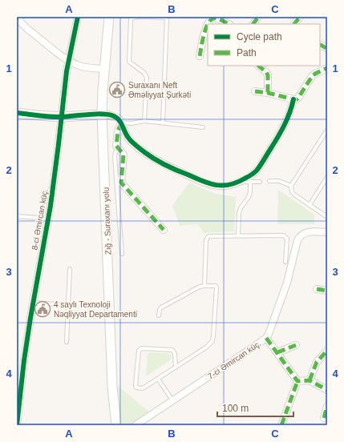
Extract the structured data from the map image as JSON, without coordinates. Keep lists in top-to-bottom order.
{
  "streets": {
    "main road": ["Zığ - Suraxanı yolu"],
    "street": ["8-ci Əmircan küç.", "7-ci Əmircan küç."]
  },
  "places": {
    "public building": ["Suraxanı Neft Əməliyyat Şurkəti", "4 saylı Texnoloji Nəqliyyat Departamenti"]
  },
  "legend": ["Cycle path", "Path"],
  "scale_bar": "100 m",
  "grid": {
    "columns": ["A", "B", "C"],
    "rows": [
      "1",
      "2",
      "3",
      "4"
    ]
  }
}
